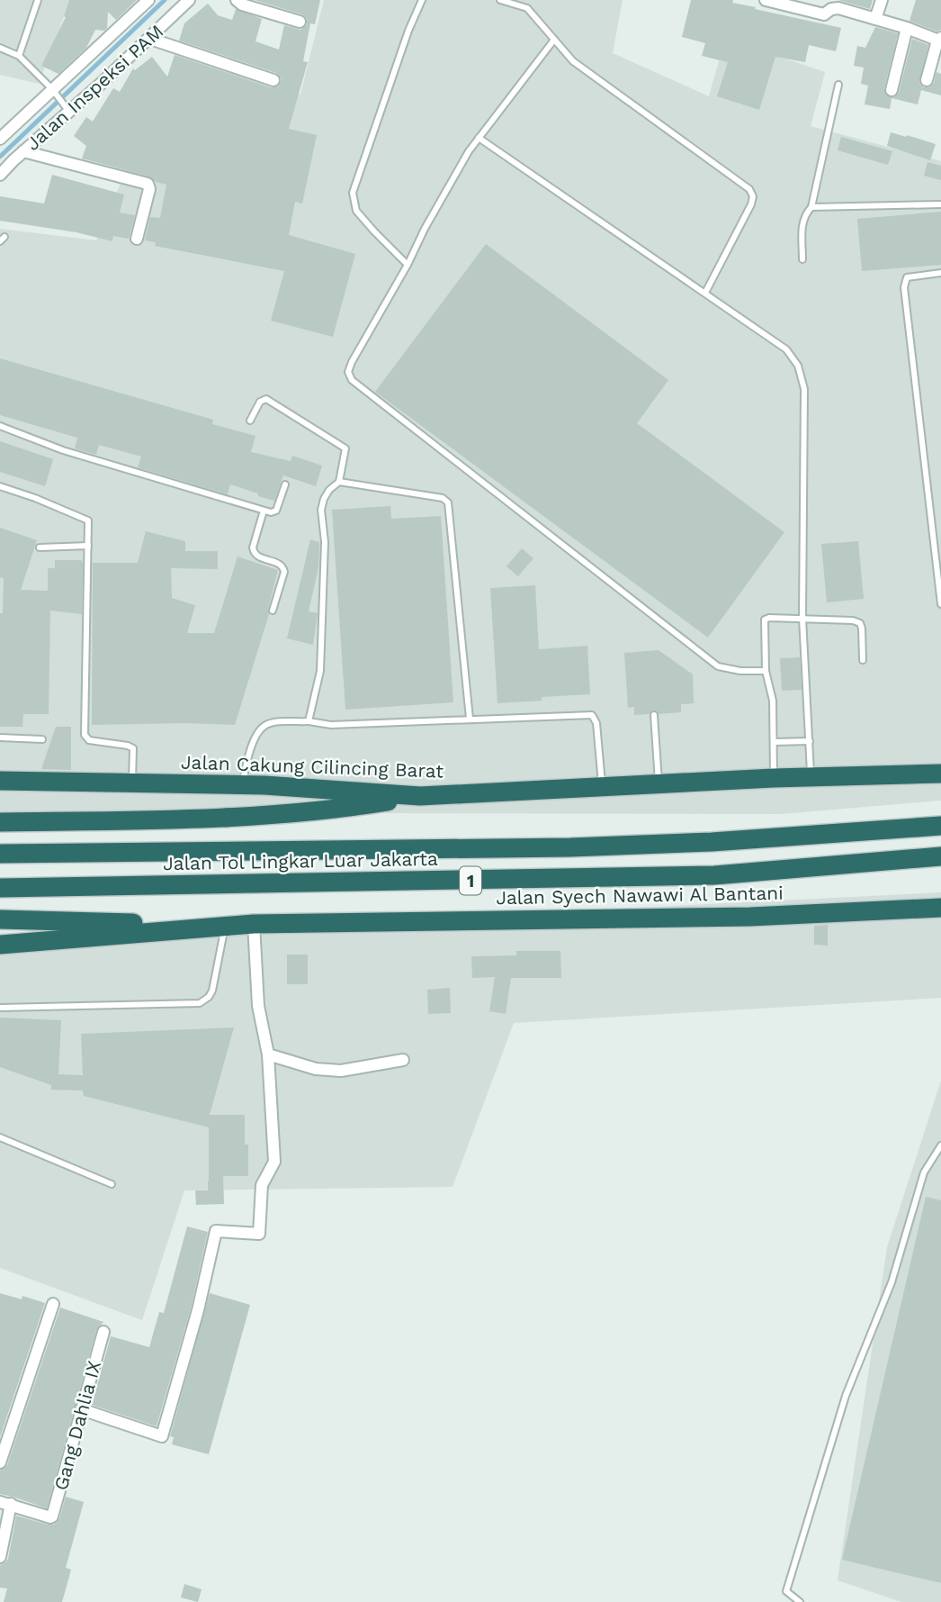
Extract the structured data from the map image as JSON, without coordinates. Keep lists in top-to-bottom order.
{
  "streets": {
    "highway": [
      "Jalan Cakung Cilincing Barat",
      "Jalan Tol Lingkar Luar Jakarta",
      "1",
      "Jalan Syech Nawawi Al Bantani"
    ],
    "street": ["Jalan Inspeksi PAM", "Gang Dahlia IX"]
  }
}
